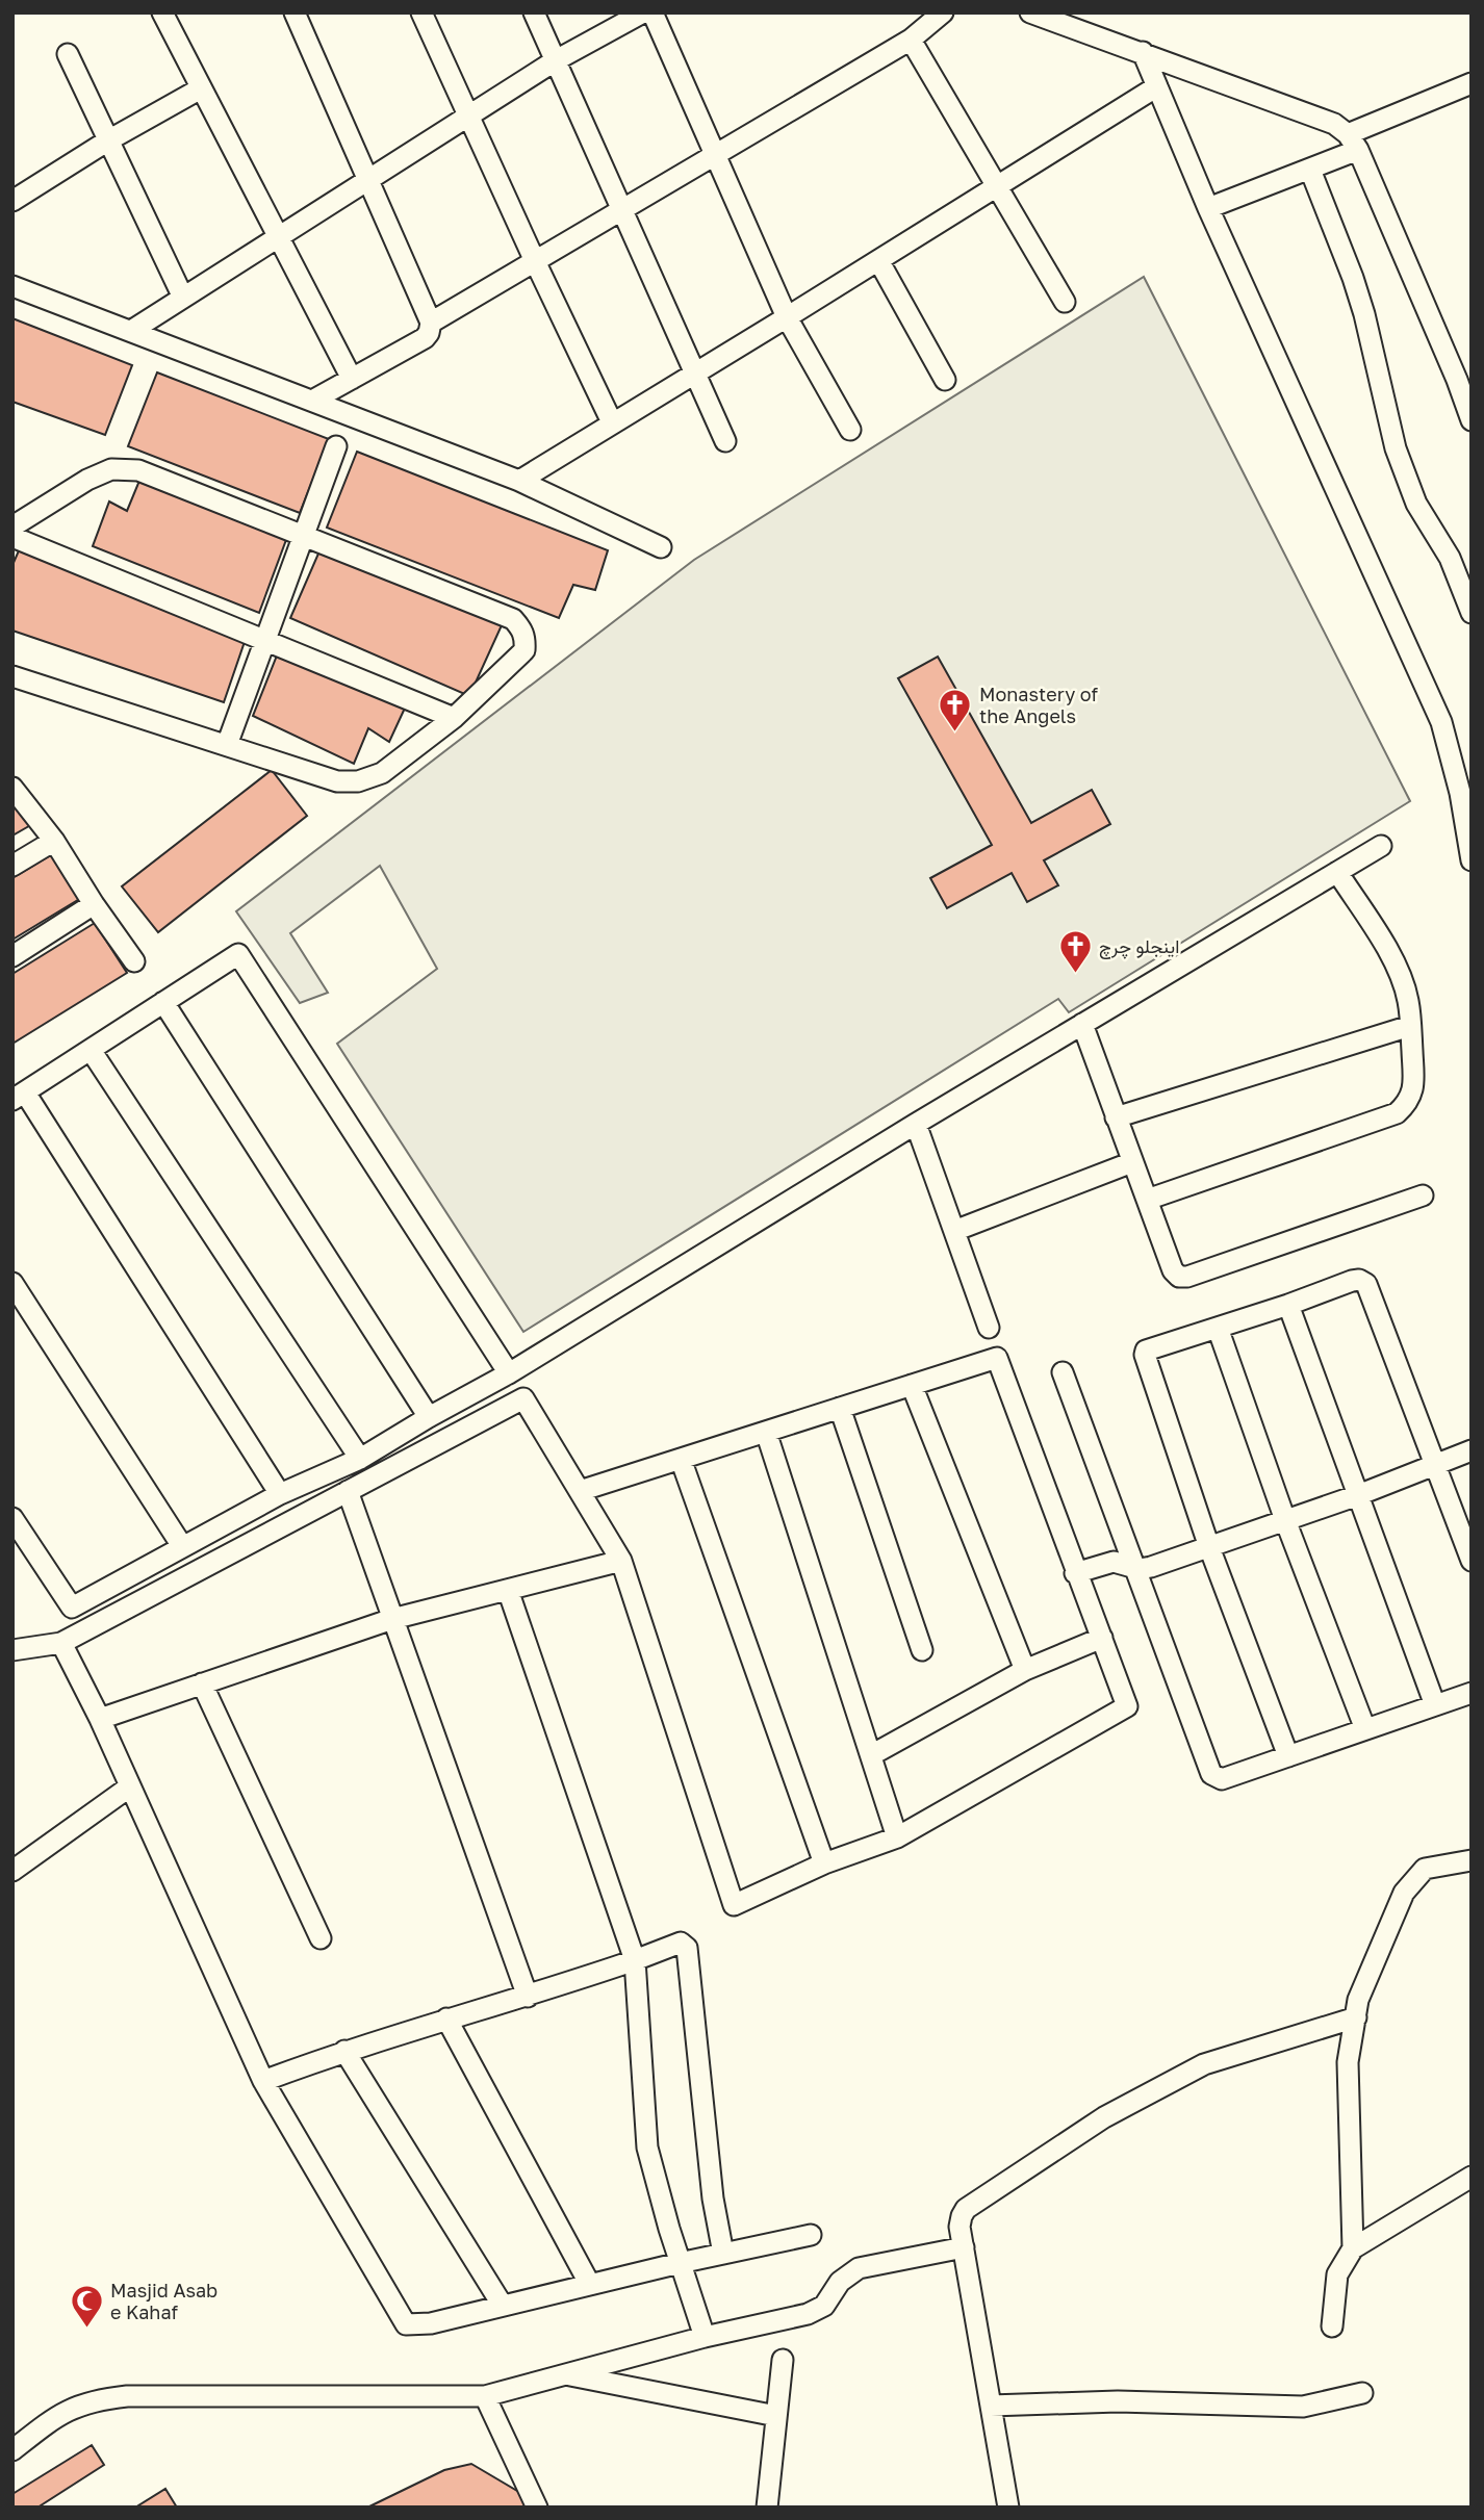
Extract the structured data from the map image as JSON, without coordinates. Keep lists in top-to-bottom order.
{
  "places": {
    "church": ["Monastery of the Angels", "اینجلو چرچ"],
    "mosque": ["Masjid Asab e Kahaf"]
  }
}
